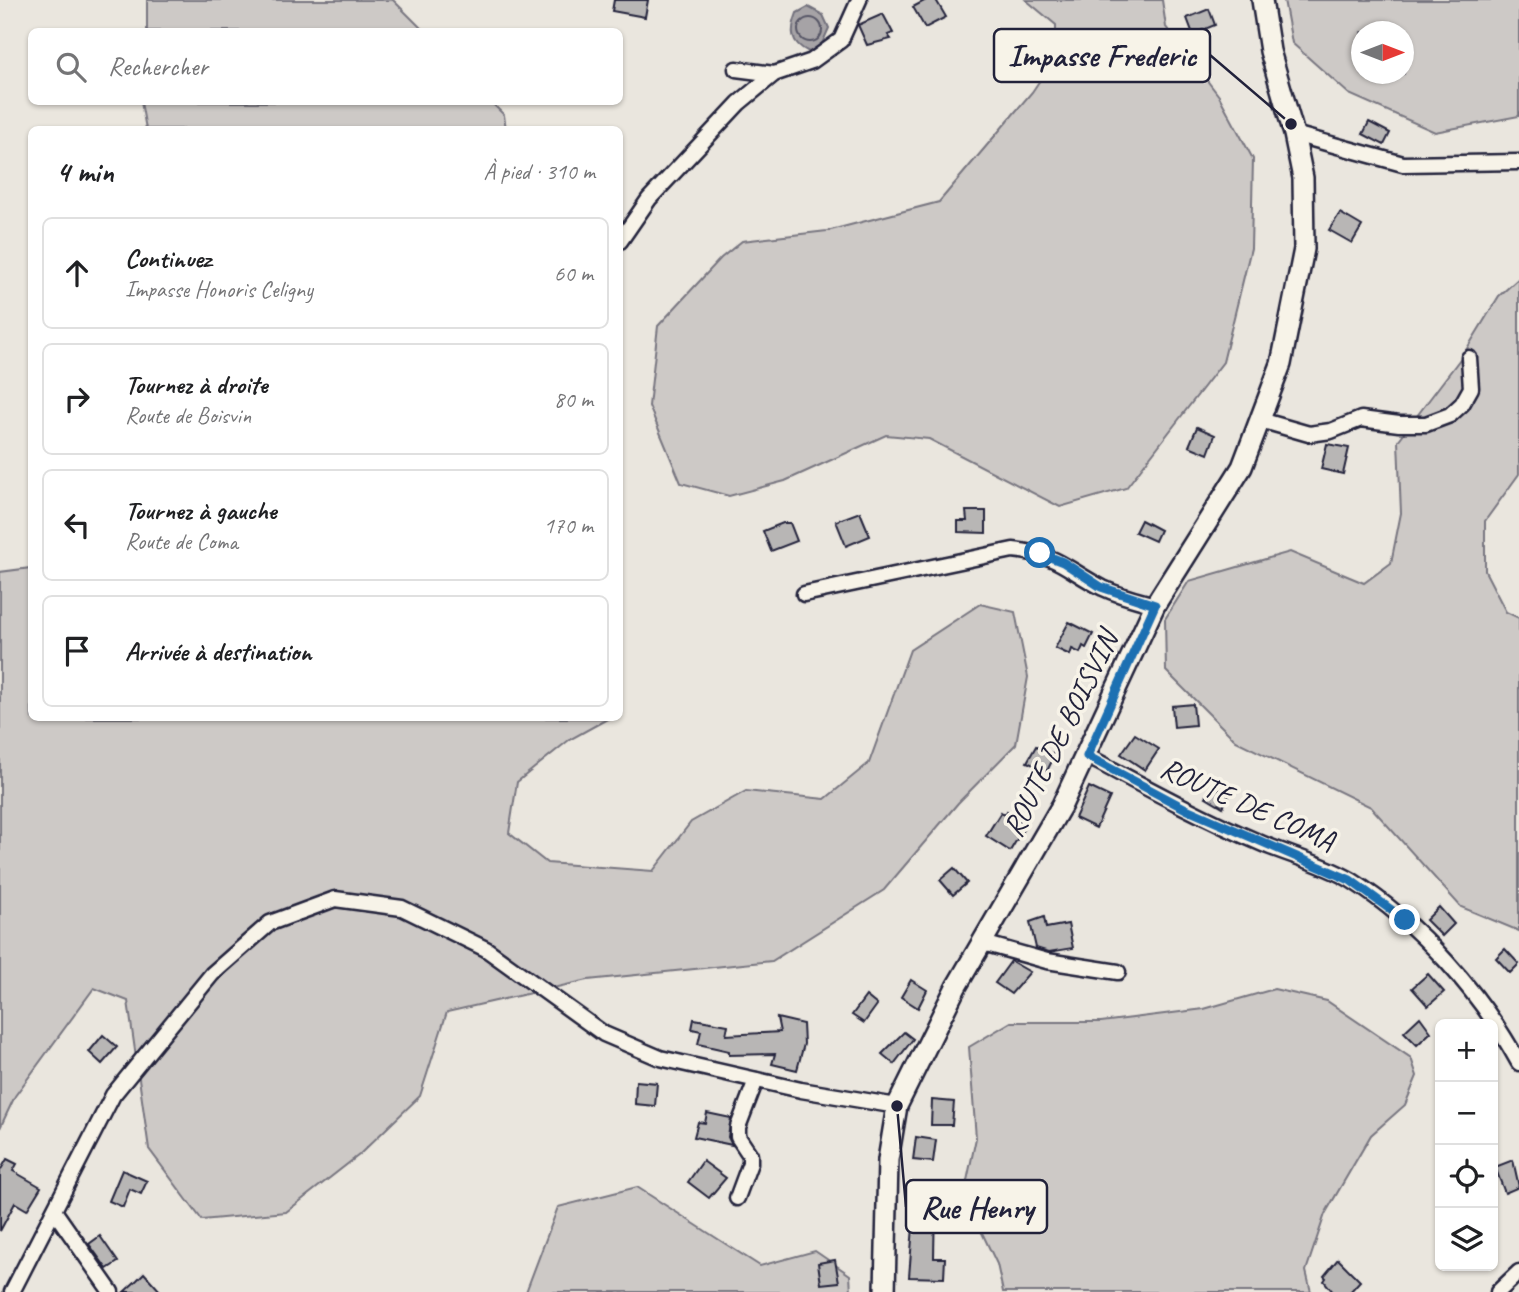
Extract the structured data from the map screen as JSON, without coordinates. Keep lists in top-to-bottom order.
{
  "streets": {
    "main road": ["ROUTE DE BOISVIN"],
    "street": ["ROUTE DE COMA"]
  },
  "crossings": [
    ["ROUTE DE BOISVIN", "ROUTE DE COMA"]
  ],
  "places": ["Impasse Frederic", "Rue Henry"],
  "north": "right",
  "page": {
    "search": "Rechercher",
    "heading": ["4 min", "À pied · 310 m"],
    "list": [
      ["Continuez", "Impasse Honoris Celigny", "60 m"],
      ["Tournez à droite", "Route de Boisvin", "80 m"],
      ["Tournez à gauche", "Route de Coma", "170 m"],
      "Arrivée à destination"
    ],
    "map_buttons": ["+", "−"]
  }
}
